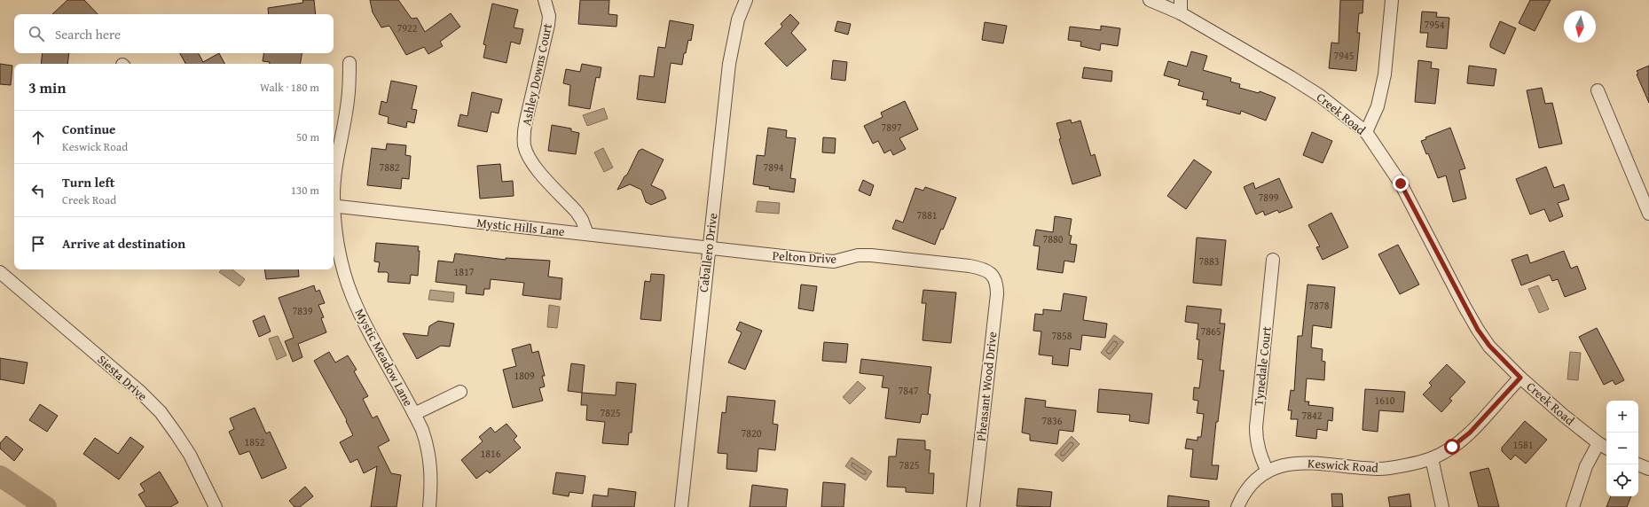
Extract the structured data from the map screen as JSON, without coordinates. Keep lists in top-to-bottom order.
{
  "streets": {
    "street": [
      "Ashley Downs Court",
      "Creek Road",
      "Mystic Hills Lane",
      "Caballero Drive",
      "Pelton Drive",
      "Mystic Meadow Lane",
      "Tynedale Court",
      "Siesta Drive",
      "Pheasant Wood Drive",
      "Keswick Road"
    ]
  },
  "crossings": [
    ["Ashley Downs Court", "Mystic Hills Lane"],
    ["Creek Road", "Keswick Road"],
    ["Mystic Hills Lane", "Caballero Drive"],
    ["Mystic Hills Lane", "Pelton Drive"],
    ["Caballero Drive", "Pelton Drive"],
    ["Pelton Drive", "Pheasant Wood Drive"],
    ["Tynedale Court", "Keswick Road"]
  ],
  "house_numbers": [
    "7954",
    "7922",
    "7945",
    "7897",
    "7882",
    "7894",
    "7899",
    "7881",
    "7880",
    "7883",
    "1817",
    "7878",
    "7839",
    "7865",
    "7858",
    "1809",
    "7847",
    "1610",
    "7825",
    "7842",
    "7836",
    "7820",
    "1852",
    "1581",
    "1816",
    "7825"
  ],
  "north": "bottom",
  "page": {
    "search": "Search here",
    "heading": ["3 min", "Walk · 180 m"],
    "list": [
      ["Continue", "Keswick Road", "50 m"],
      ["Turn left", "Creek Road", "130 m"],
      "Arrive at destination"
    ],
    "map_buttons": ["+", "−"]
  }
}
